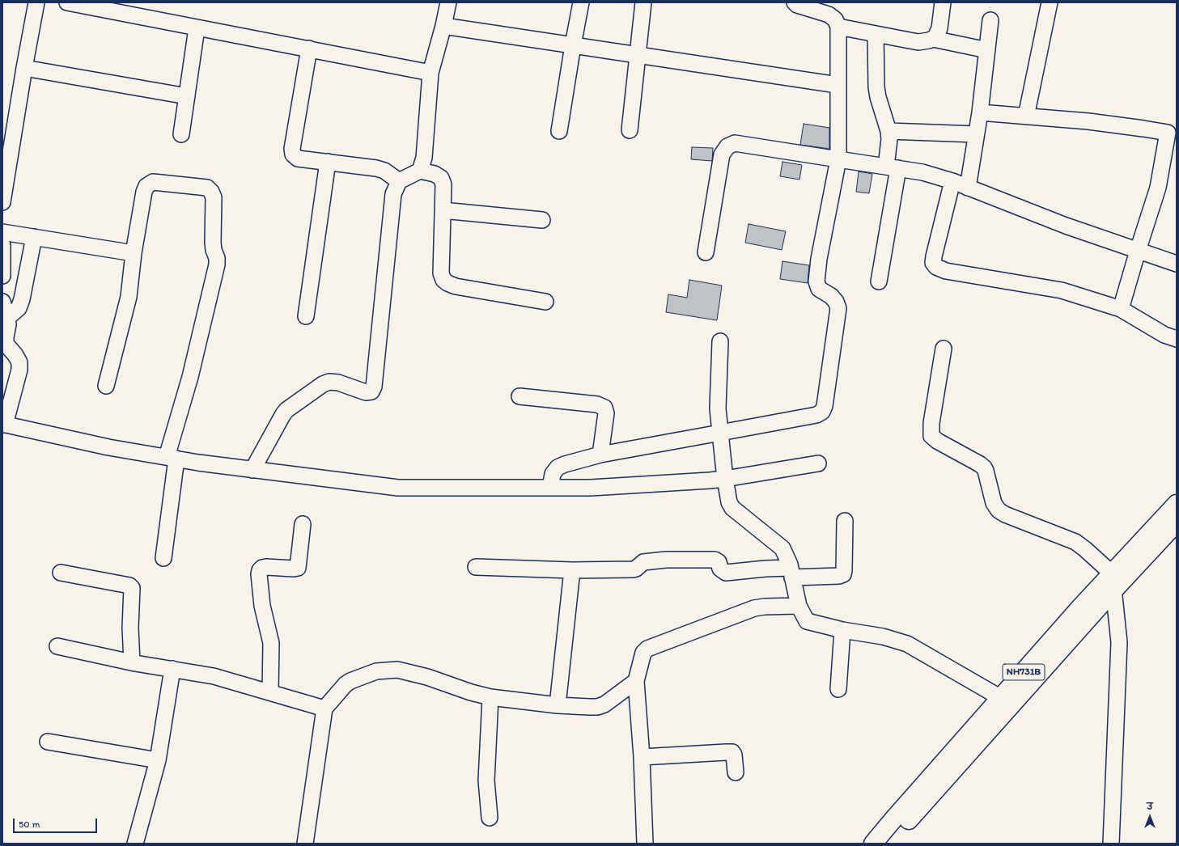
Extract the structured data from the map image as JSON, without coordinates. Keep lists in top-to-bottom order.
{
  "streets": {
    "highway": ["NH731B"]
  },
  "scale_bar": "50 m",
  "north": "top"
}
